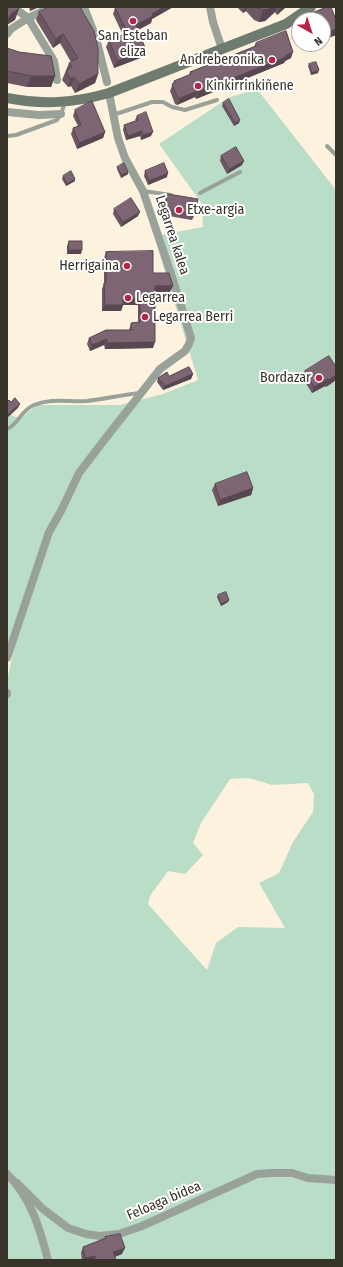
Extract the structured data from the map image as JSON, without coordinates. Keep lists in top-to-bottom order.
{
  "streets": {
    "street": ["Legarrea kalea", "Feloaga bidea"]
  },
  "places": [
    "San Esteban eliza",
    "Andreberonika",
    "Kinkirrinkiñene",
    "Etxe-argia",
    "Herrigaina",
    "Legarrea",
    "Legarrea Berri",
    "Bordazar"
  ],
  "north": "bottom right"
}
